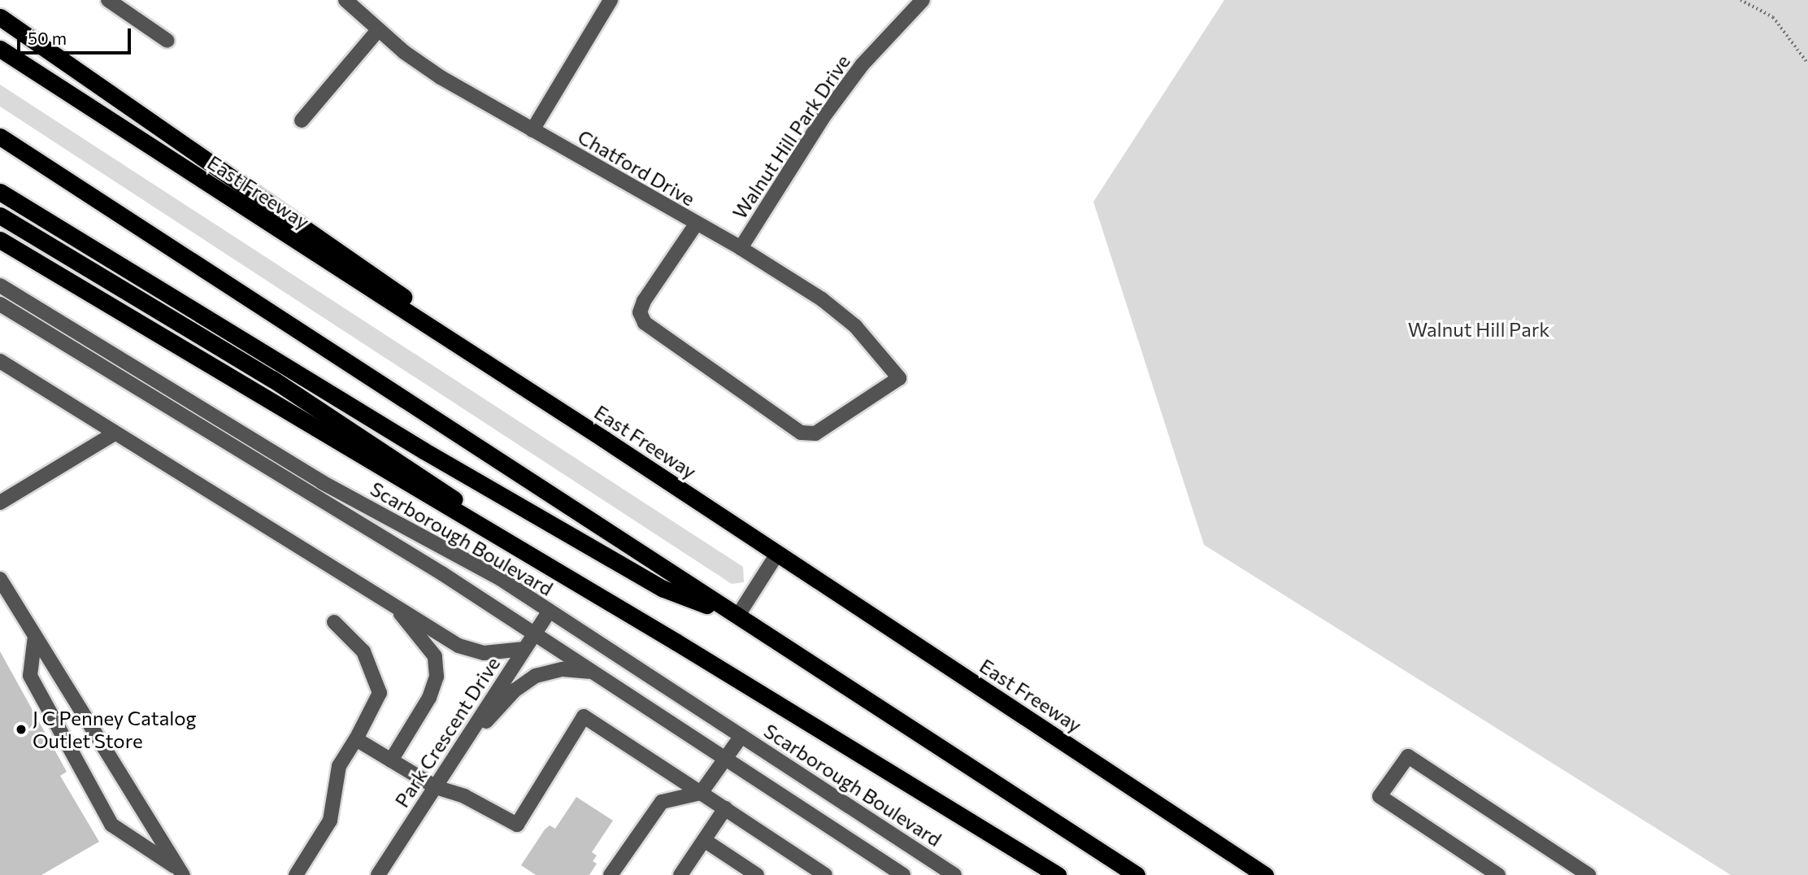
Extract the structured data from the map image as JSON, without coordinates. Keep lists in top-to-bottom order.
{
  "streets": {
    "highway": ["East Freeway"],
    "street": [
      "Walnut Hill Park Drive",
      "Chatford Drive",
      "Scarborough Boulevard",
      "Park Crescent Drive"
    ]
  },
  "crossings": [
    ["Walnut Hill Park Drive", "Chatford Drive"],
    ["Scarborough Boulevard", "Park Crescent Drive"]
  ],
  "parks": ["Walnut Hill Park"],
  "places": ["J C Penney Catalog Outlet Store"],
  "scale_bar": "50 m"
}
